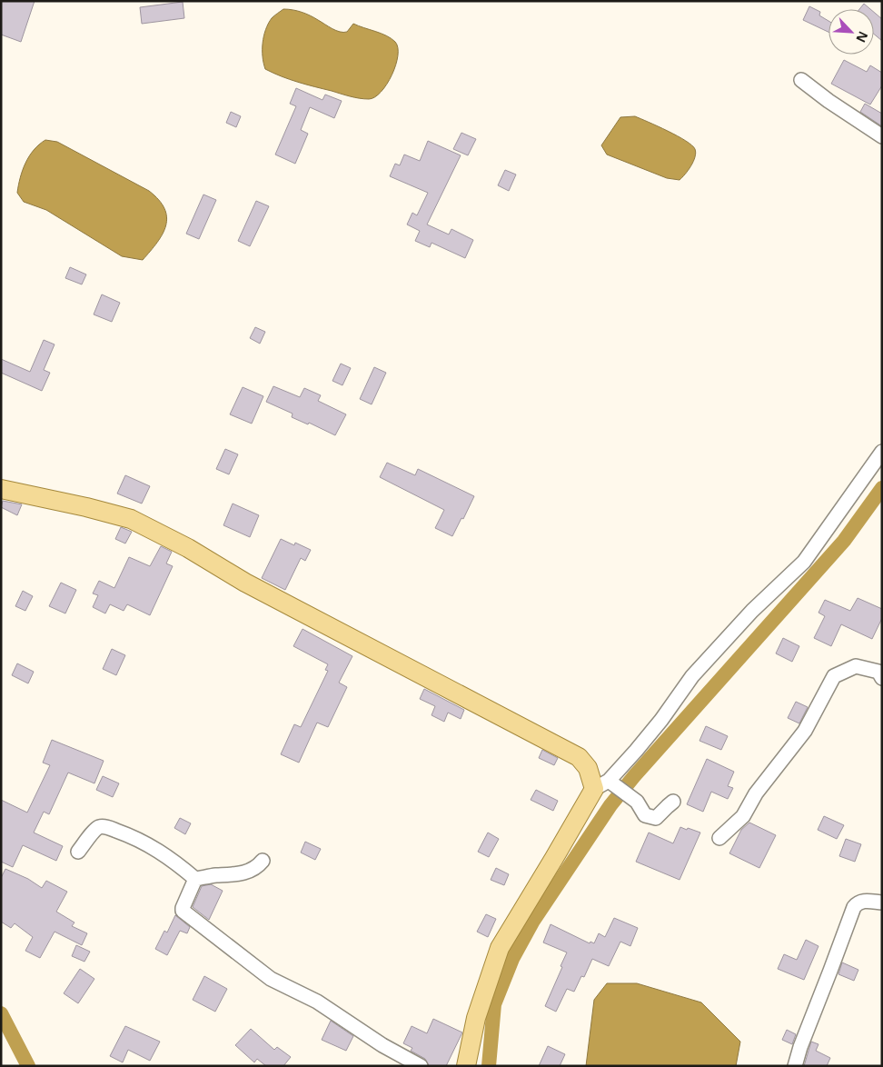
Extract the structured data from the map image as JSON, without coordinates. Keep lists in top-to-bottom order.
{
  "north": "bottom right"
}
